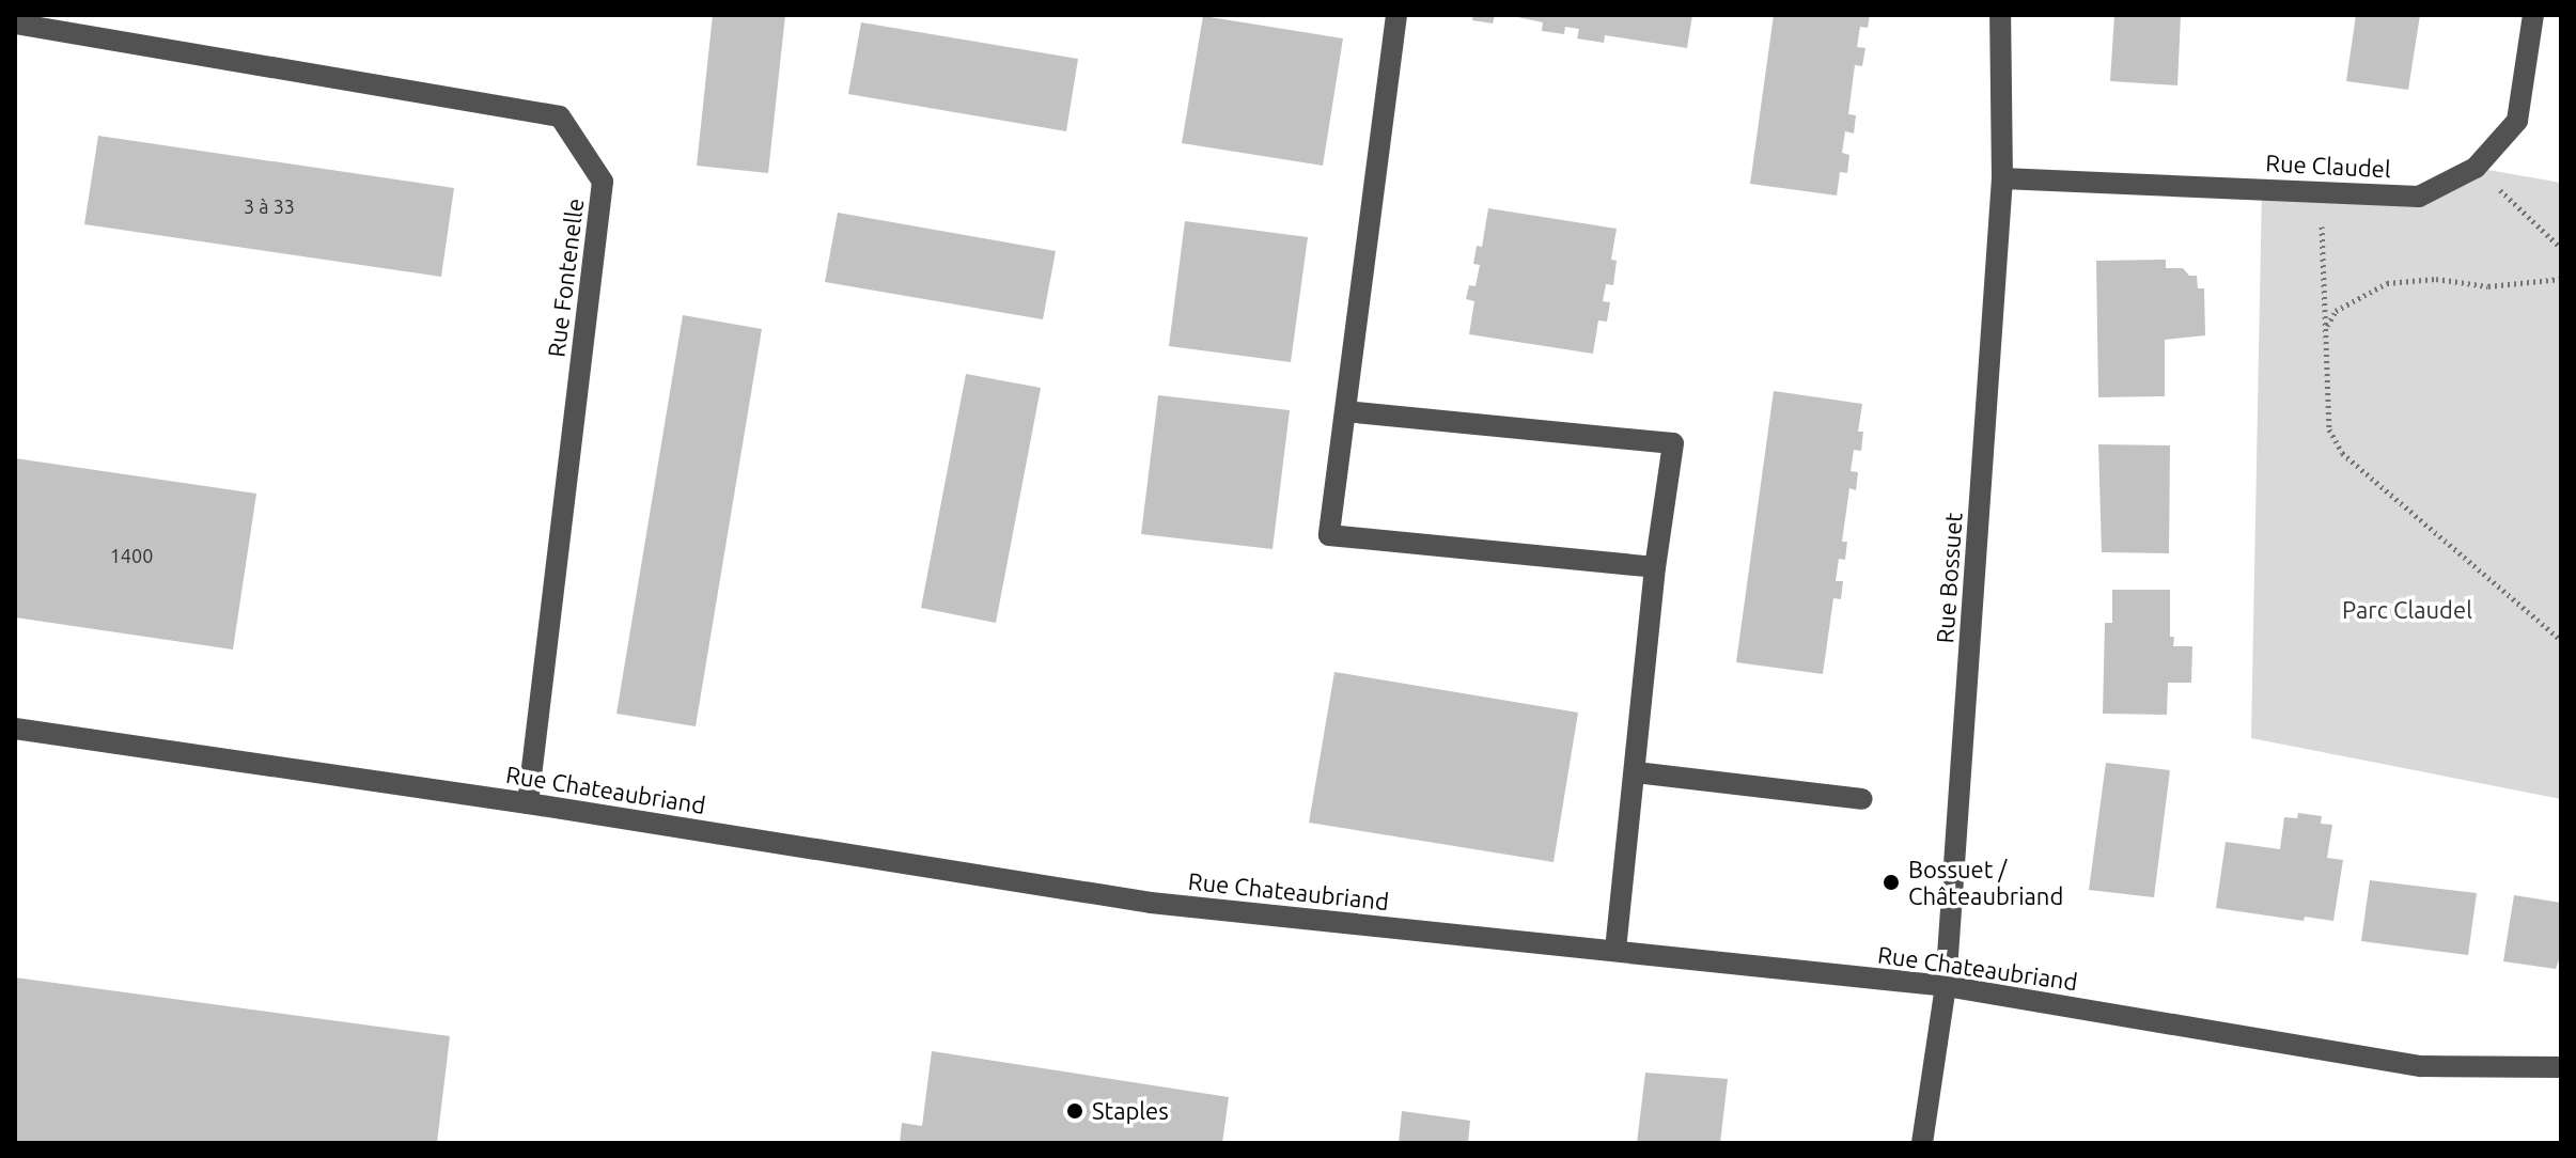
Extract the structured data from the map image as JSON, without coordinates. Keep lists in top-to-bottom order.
{
  "streets": {
    "street": [
      "Rue Claudel",
      "Rue Fontenelle",
      "Rue Bossuet",
      "Rue Chateaubriand"
    ]
  },
  "crossings": [
    ["Rue Claudel", "Rue Bossuet"],
    ["Rue Fontenelle", "Rue Chateaubriand"],
    ["Rue Bossuet", "Rue Chateaubriand"]
  ],
  "parks": ["Parc Claudel"],
  "places": ["Bossuet / Châteaubriand", "Staples"],
  "house_numbers": ["3 à 33", "1400"]
}
